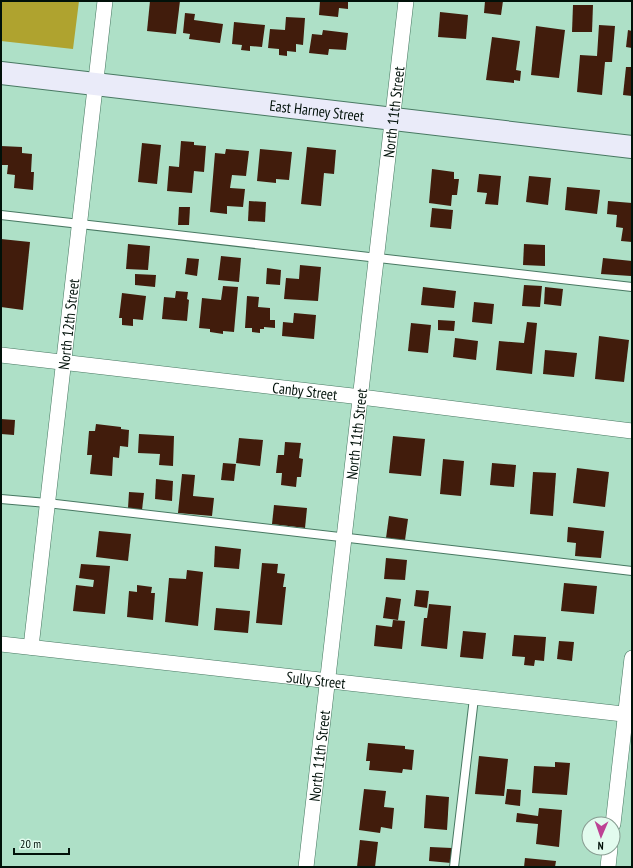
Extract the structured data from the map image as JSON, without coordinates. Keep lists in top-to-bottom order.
{
  "streets": {
    "main road": ["East Harney Street"],
    "street": [
      "North 11th Street",
      "North 12th Street",
      "Canby Street",
      "Sully Street"
    ]
  },
  "crossings": [
    ["East Harney Street", "North 11th Street"],
    ["East Harney Street", "North 12th Street"],
    ["North 11th Street", "Canby Street"],
    ["North 11th Street", "Sully Street"],
    ["North 12th Street", "Canby Street"],
    ["North 12th Street", "Sully Street"]
  ],
  "scale_bar": "20 m",
  "north": "bottom"
}
